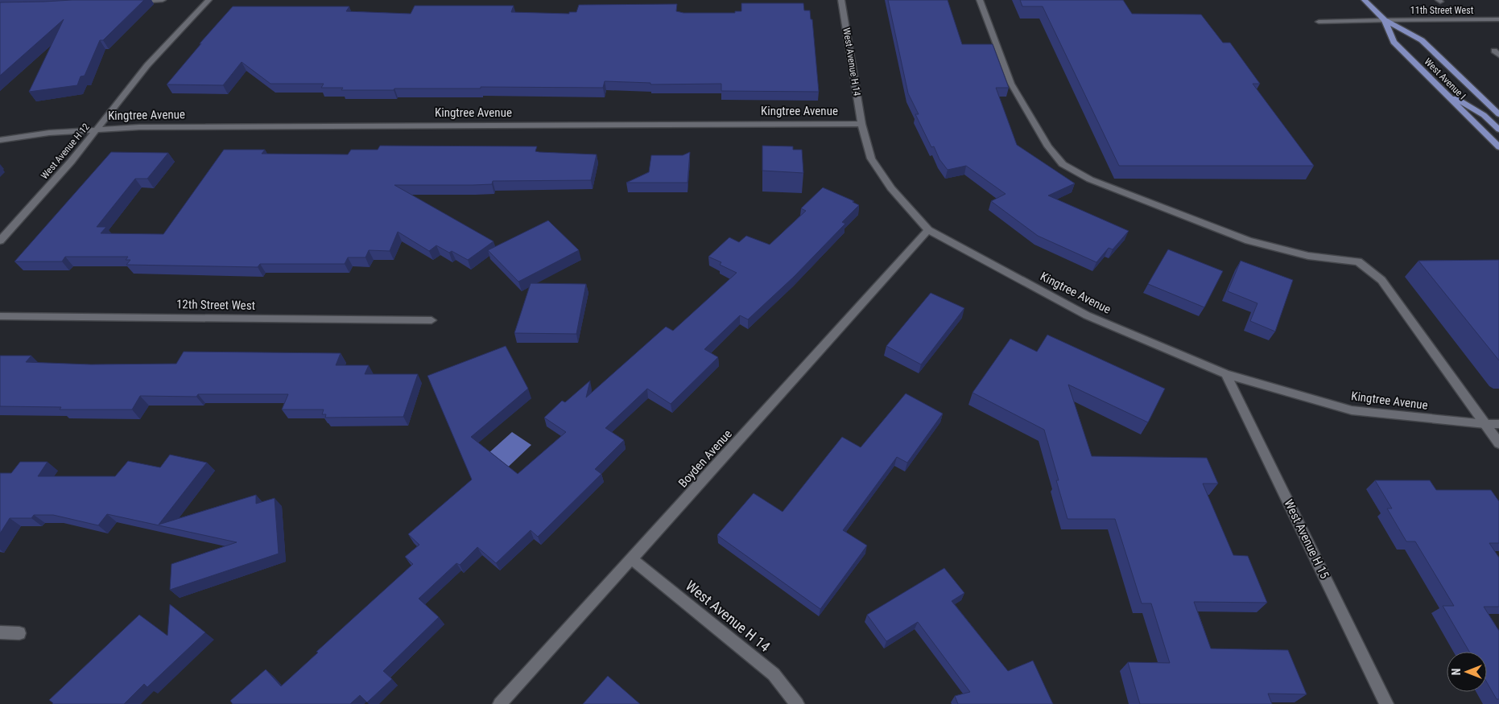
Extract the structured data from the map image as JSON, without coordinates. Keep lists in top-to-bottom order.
{
  "streets": {
    "main road": ["West Avenue I"],
    "street": [
      "11th Street West",
      "West Avenue H 14",
      "Kingtree Avenue",
      "West Avenue H 12",
      "12th Street West",
      "Boyden Avenue",
      "West Avenue H 15"
    ]
  },
  "crossings": [
    ["11th Street West", "West Avenue I"],
    ["West Avenue H 14", "Kingtree Avenue"],
    ["West Avenue H 14", "Boyden Avenue"],
    ["Kingtree Avenue", "West Avenue H 12"],
    ["Kingtree Avenue", "Boyden Avenue"],
    ["Kingtree Avenue", "West Avenue H 15"]
  ],
  "north": "left"
}
